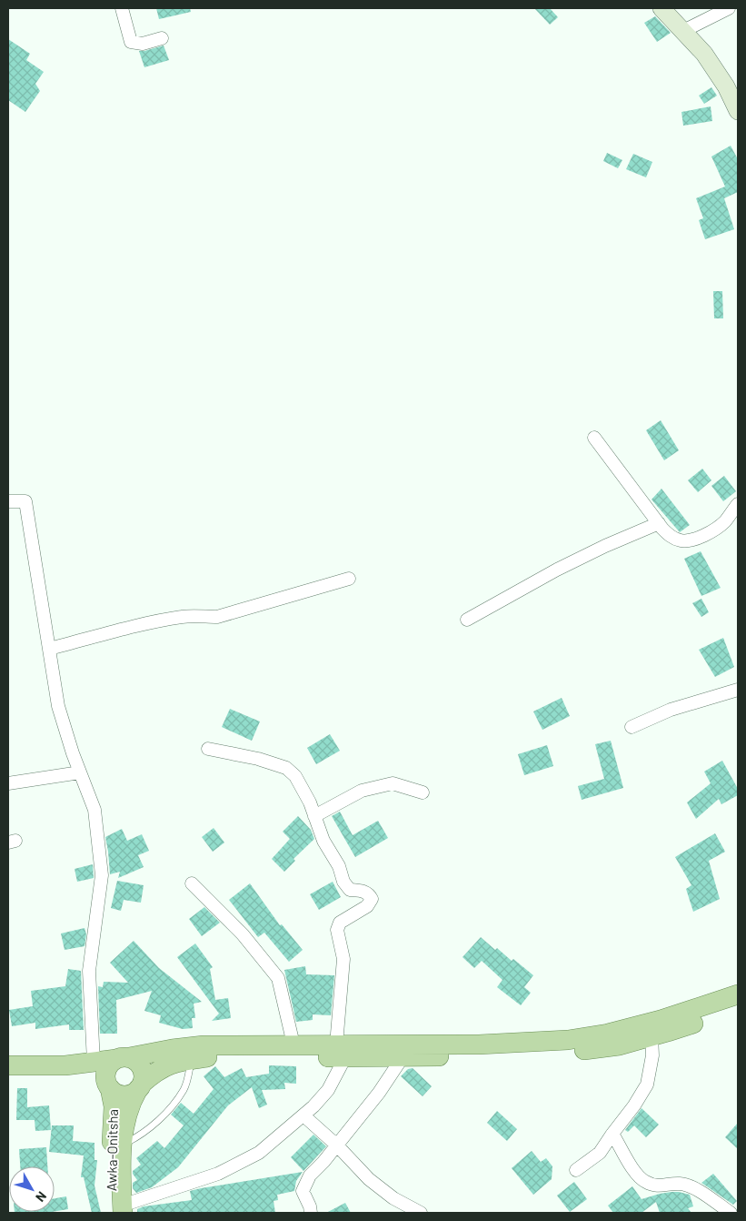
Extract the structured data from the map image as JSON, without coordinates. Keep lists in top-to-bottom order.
{
  "streets": {
    "main road": ["Awka-Onitsha"]
  },
  "north": "bottom right"
}
